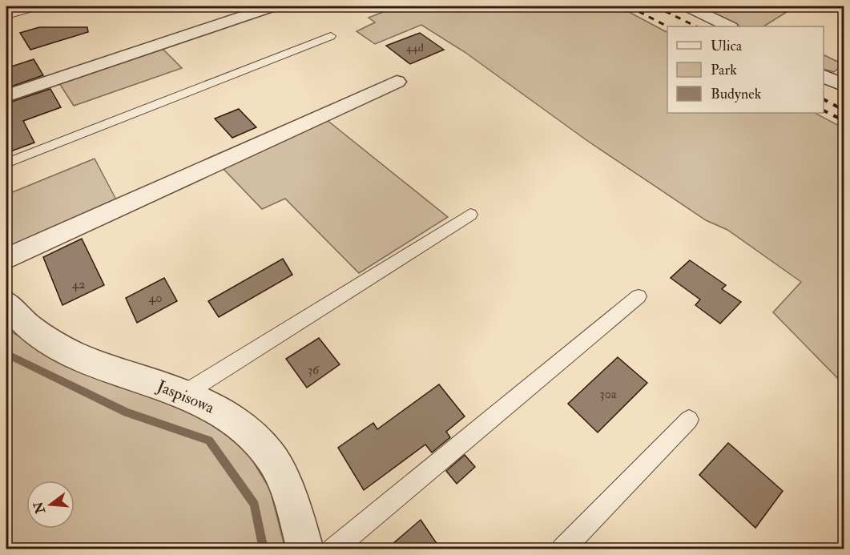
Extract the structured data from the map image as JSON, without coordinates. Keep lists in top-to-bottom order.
{
  "streets": {
    "street": ["Jaspisowa"]
  },
  "house_numbers": [
    "44d",
    "42",
    "40",
    "36",
    "30a"
  ],
  "legend": ["Ulica", "Park", "Budynek"],
  "north": "left"
}
